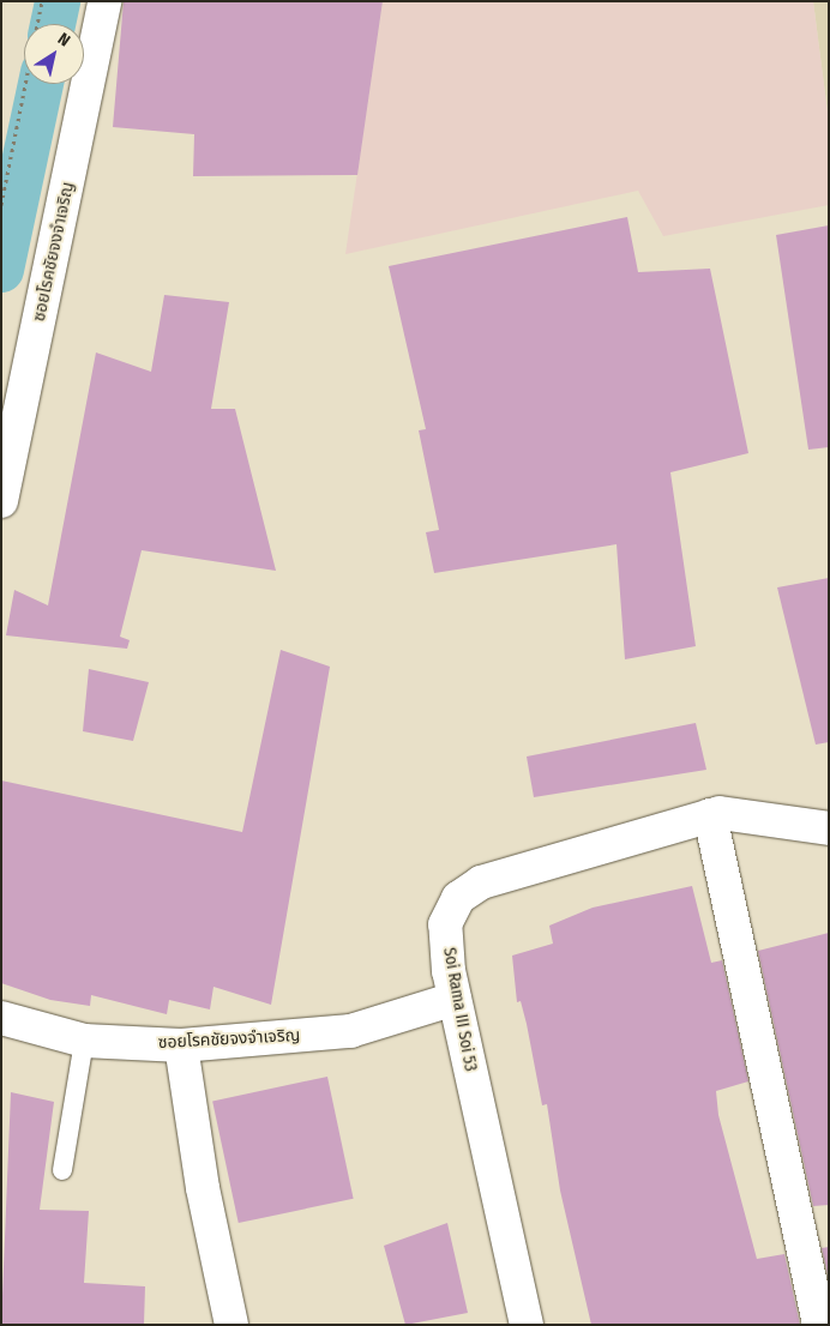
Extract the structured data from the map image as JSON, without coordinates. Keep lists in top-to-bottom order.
{
  "streets": {
    "street": ["ซอยโรคชัยจงจำเจริญ", "Soi Rama III Soi 53"]
  },
  "crossings": [
    ["ซอยโรคชัยจงจำเจริญ", "Soi Rama III Soi 53"]
  ],
  "north": "top right"
}
